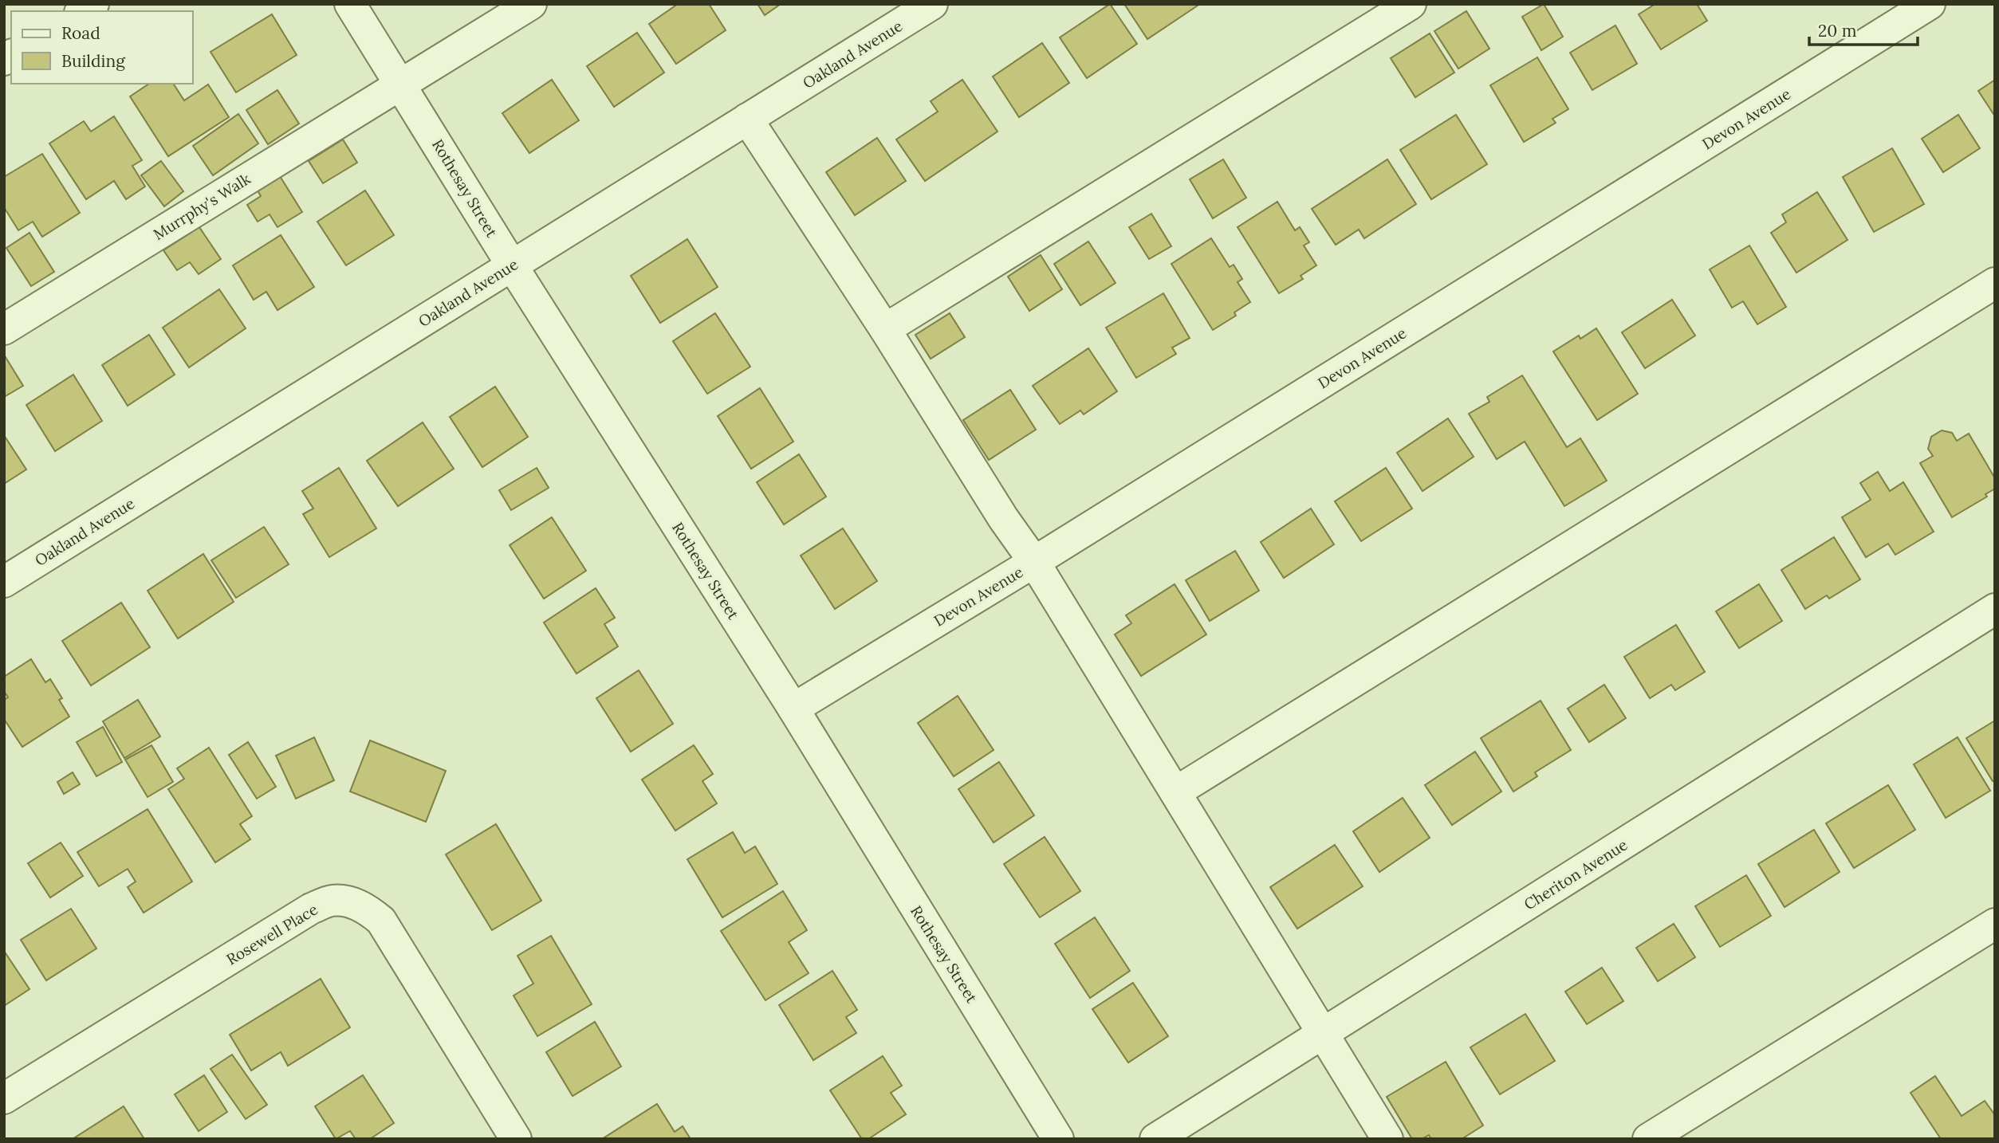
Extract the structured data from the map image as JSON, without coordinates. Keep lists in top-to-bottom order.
{
  "streets": {
    "street": [
      "Oakland Avenue",
      "Devon Avenue",
      "Rothesay Street",
      "Murrphy's Walk",
      "Cheriton Avenue",
      "Rosewell Place"
    ]
  },
  "crossings": [
    ["Oakland Avenue", "Rothesay Street"],
    ["Devon Avenue", "Rothesay Street"],
    ["Rothesay Street", "Murrphy's Walk"]
  ],
  "legend": ["Road", "Building"],
  "scale_bar": "20 m"
}
